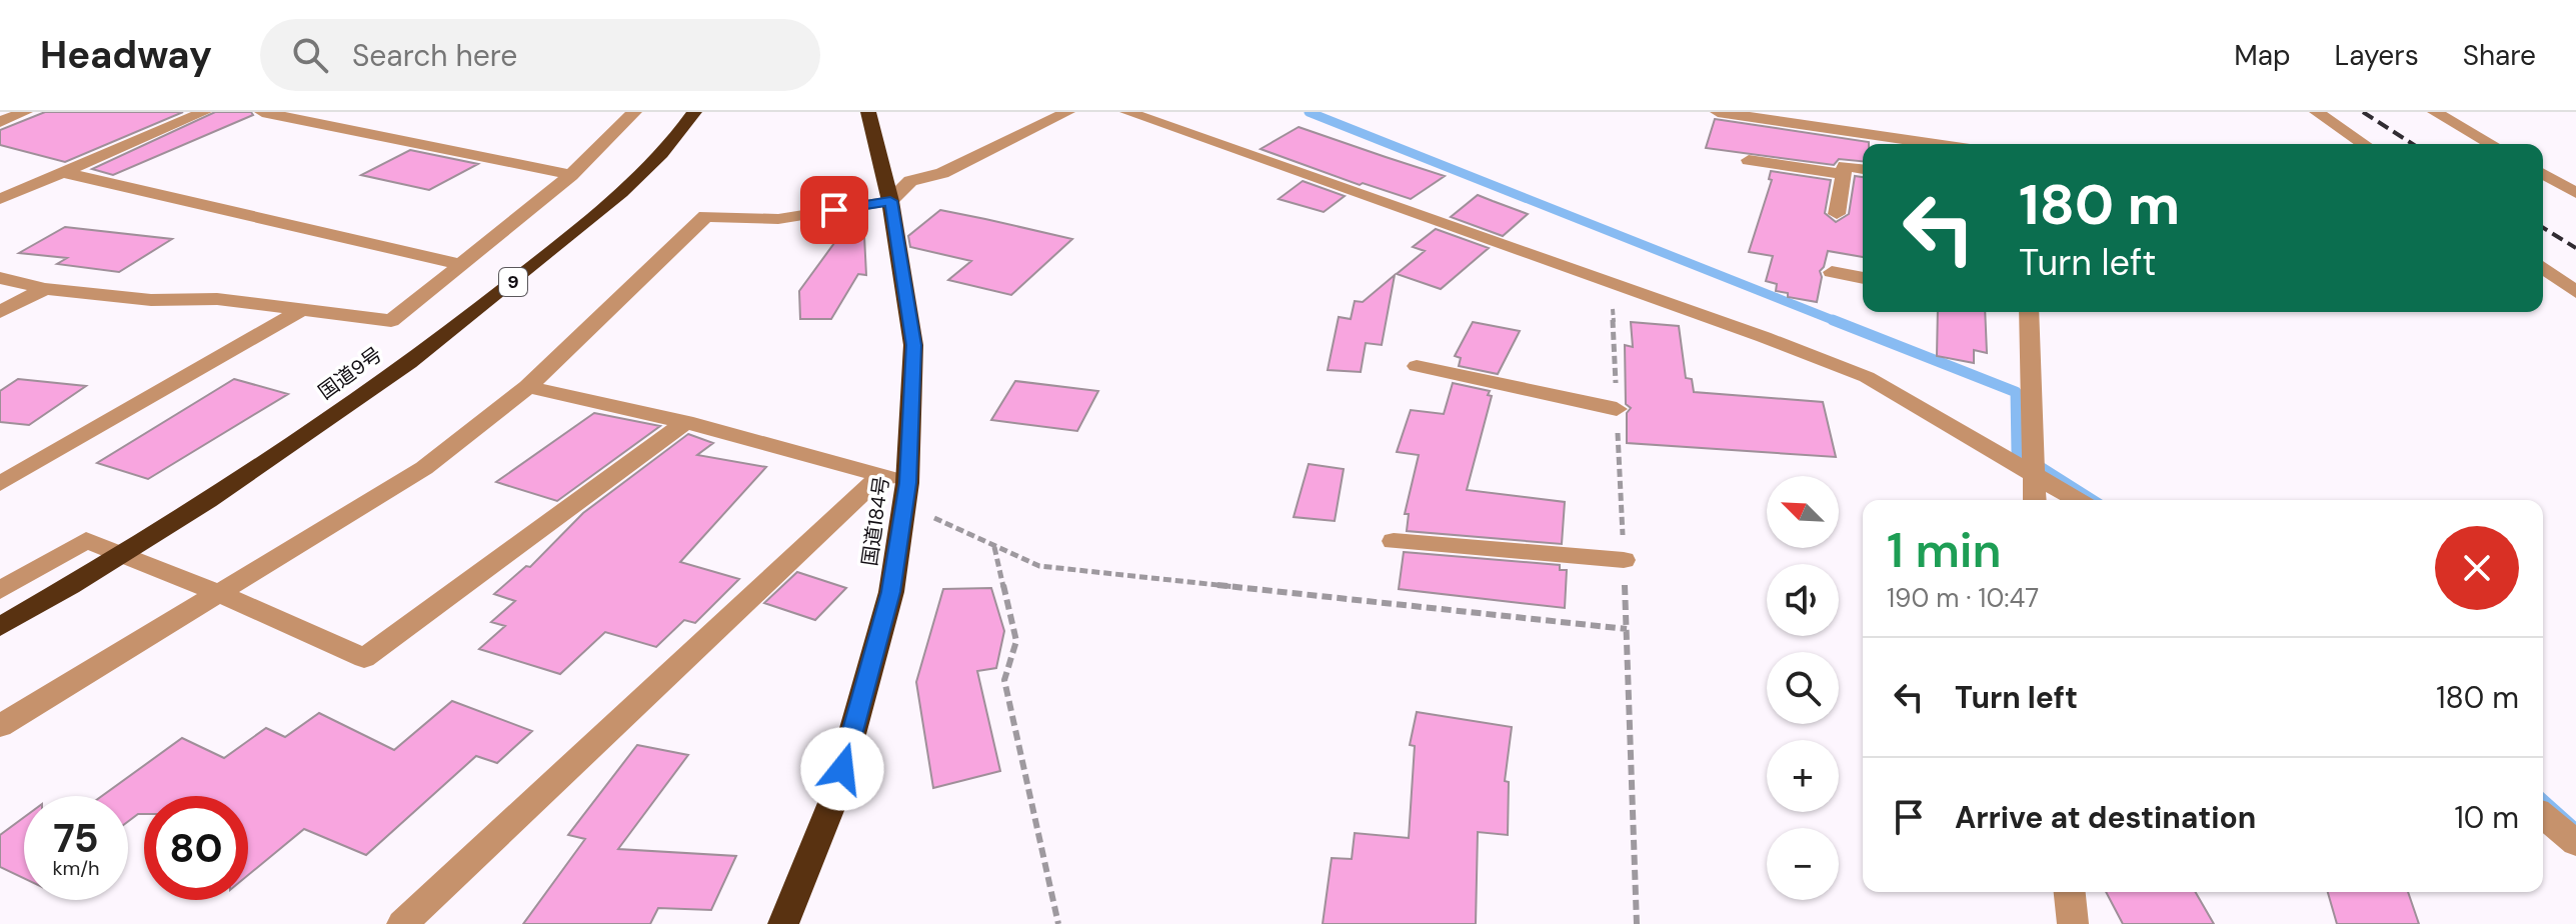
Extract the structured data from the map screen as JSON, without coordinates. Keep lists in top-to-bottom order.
{
  "streets": {
    "highway": ["9", "国道9号", "国道184号"]
  },
  "north": "top left",
  "page": {
    "header": "Headway",
    "search": "Search here",
    "nav": ["Map", "Layers", "Share"],
    "turn": ["180 m", "Turn left"],
    "map_buttons": ["+", "−"],
    "heading": ["1 min", "190 m · 10:47"],
    "list": [
      {
        "name": "Turn left",
        "value": "180 m"
      },
      {
        "name": "Arrive at destination",
        "value": "10 m"
      }
    ],
    "speed": "75 km/h",
    "limit": "80"
  }
}
